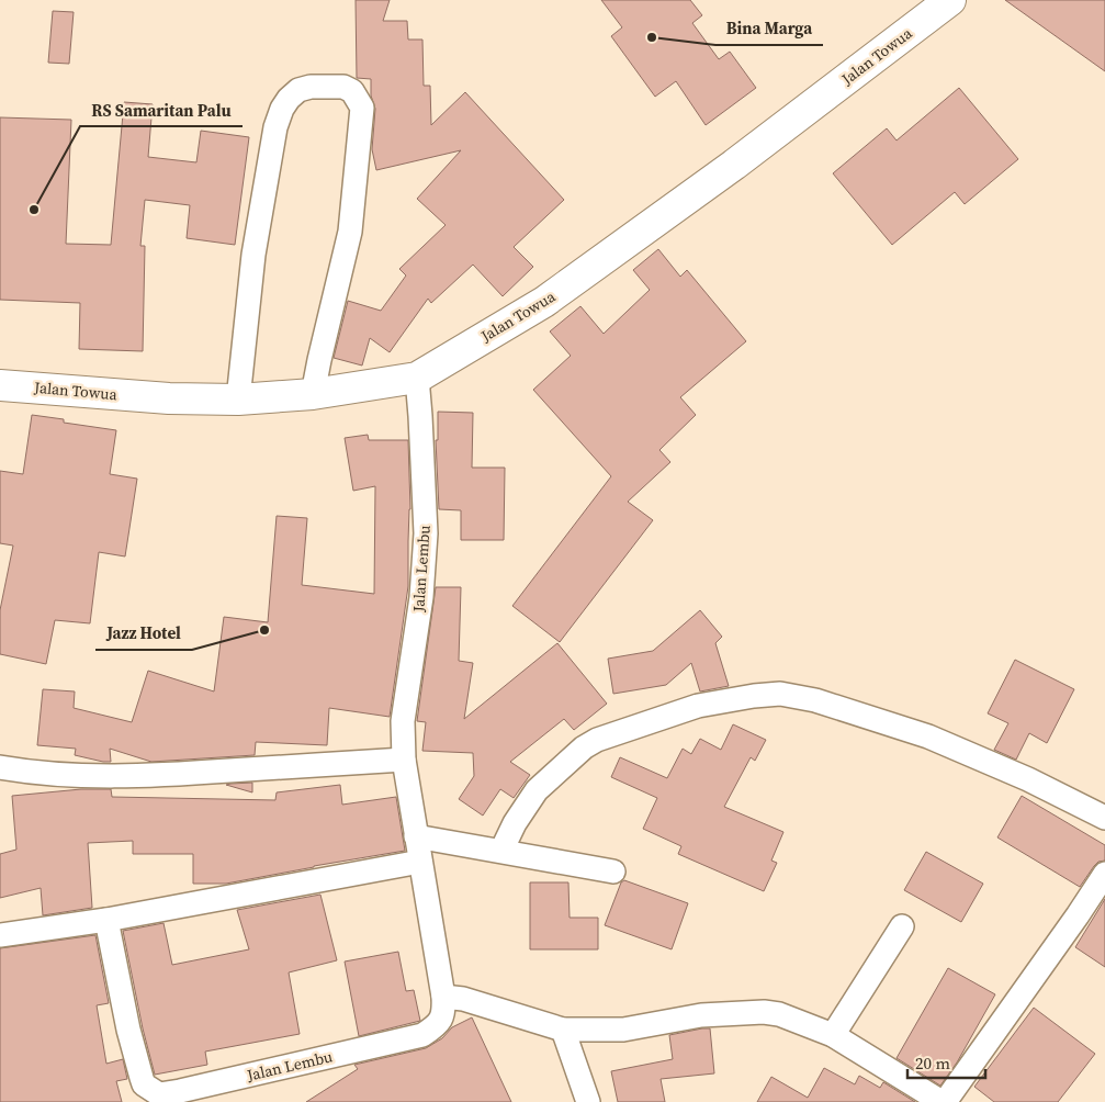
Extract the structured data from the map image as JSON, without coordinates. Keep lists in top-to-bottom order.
{
  "streets": {
    "main road": ["Jalan Towua"],
    "street": ["Jalan Lembu"]
  },
  "crossings": [
    ["Jalan Towua", "Jalan Lembu"]
  ],
  "places": ["Bina Marga", "RS Samaritan Palu", "Jazz Hotel"],
  "scale_bar": "20 m"
}
